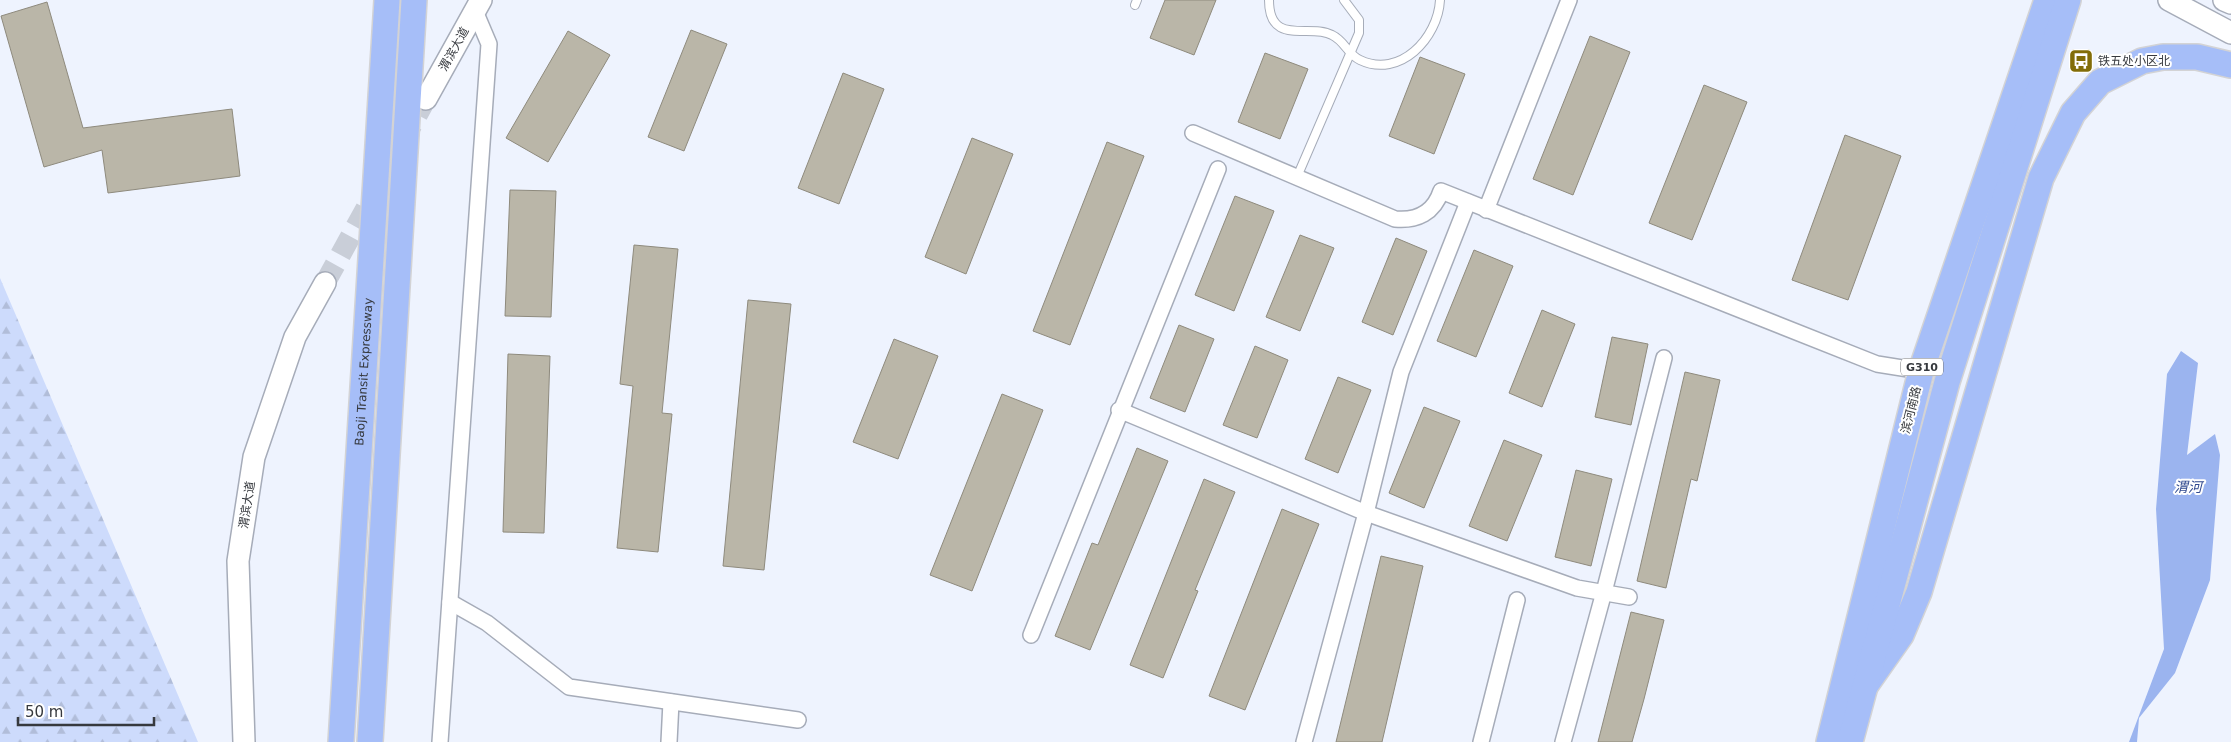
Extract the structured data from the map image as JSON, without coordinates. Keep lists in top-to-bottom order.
{
  "streets": {
    "highway": ["G310", "Baoji Transit Expressway", "滨河南路"],
    "main road": ["渭滨大道"]
  },
  "water": ["渭河"],
  "places": {
    "bus stop": ["铁五处小区北"]
  },
  "scale_bar": "50 m"
}
